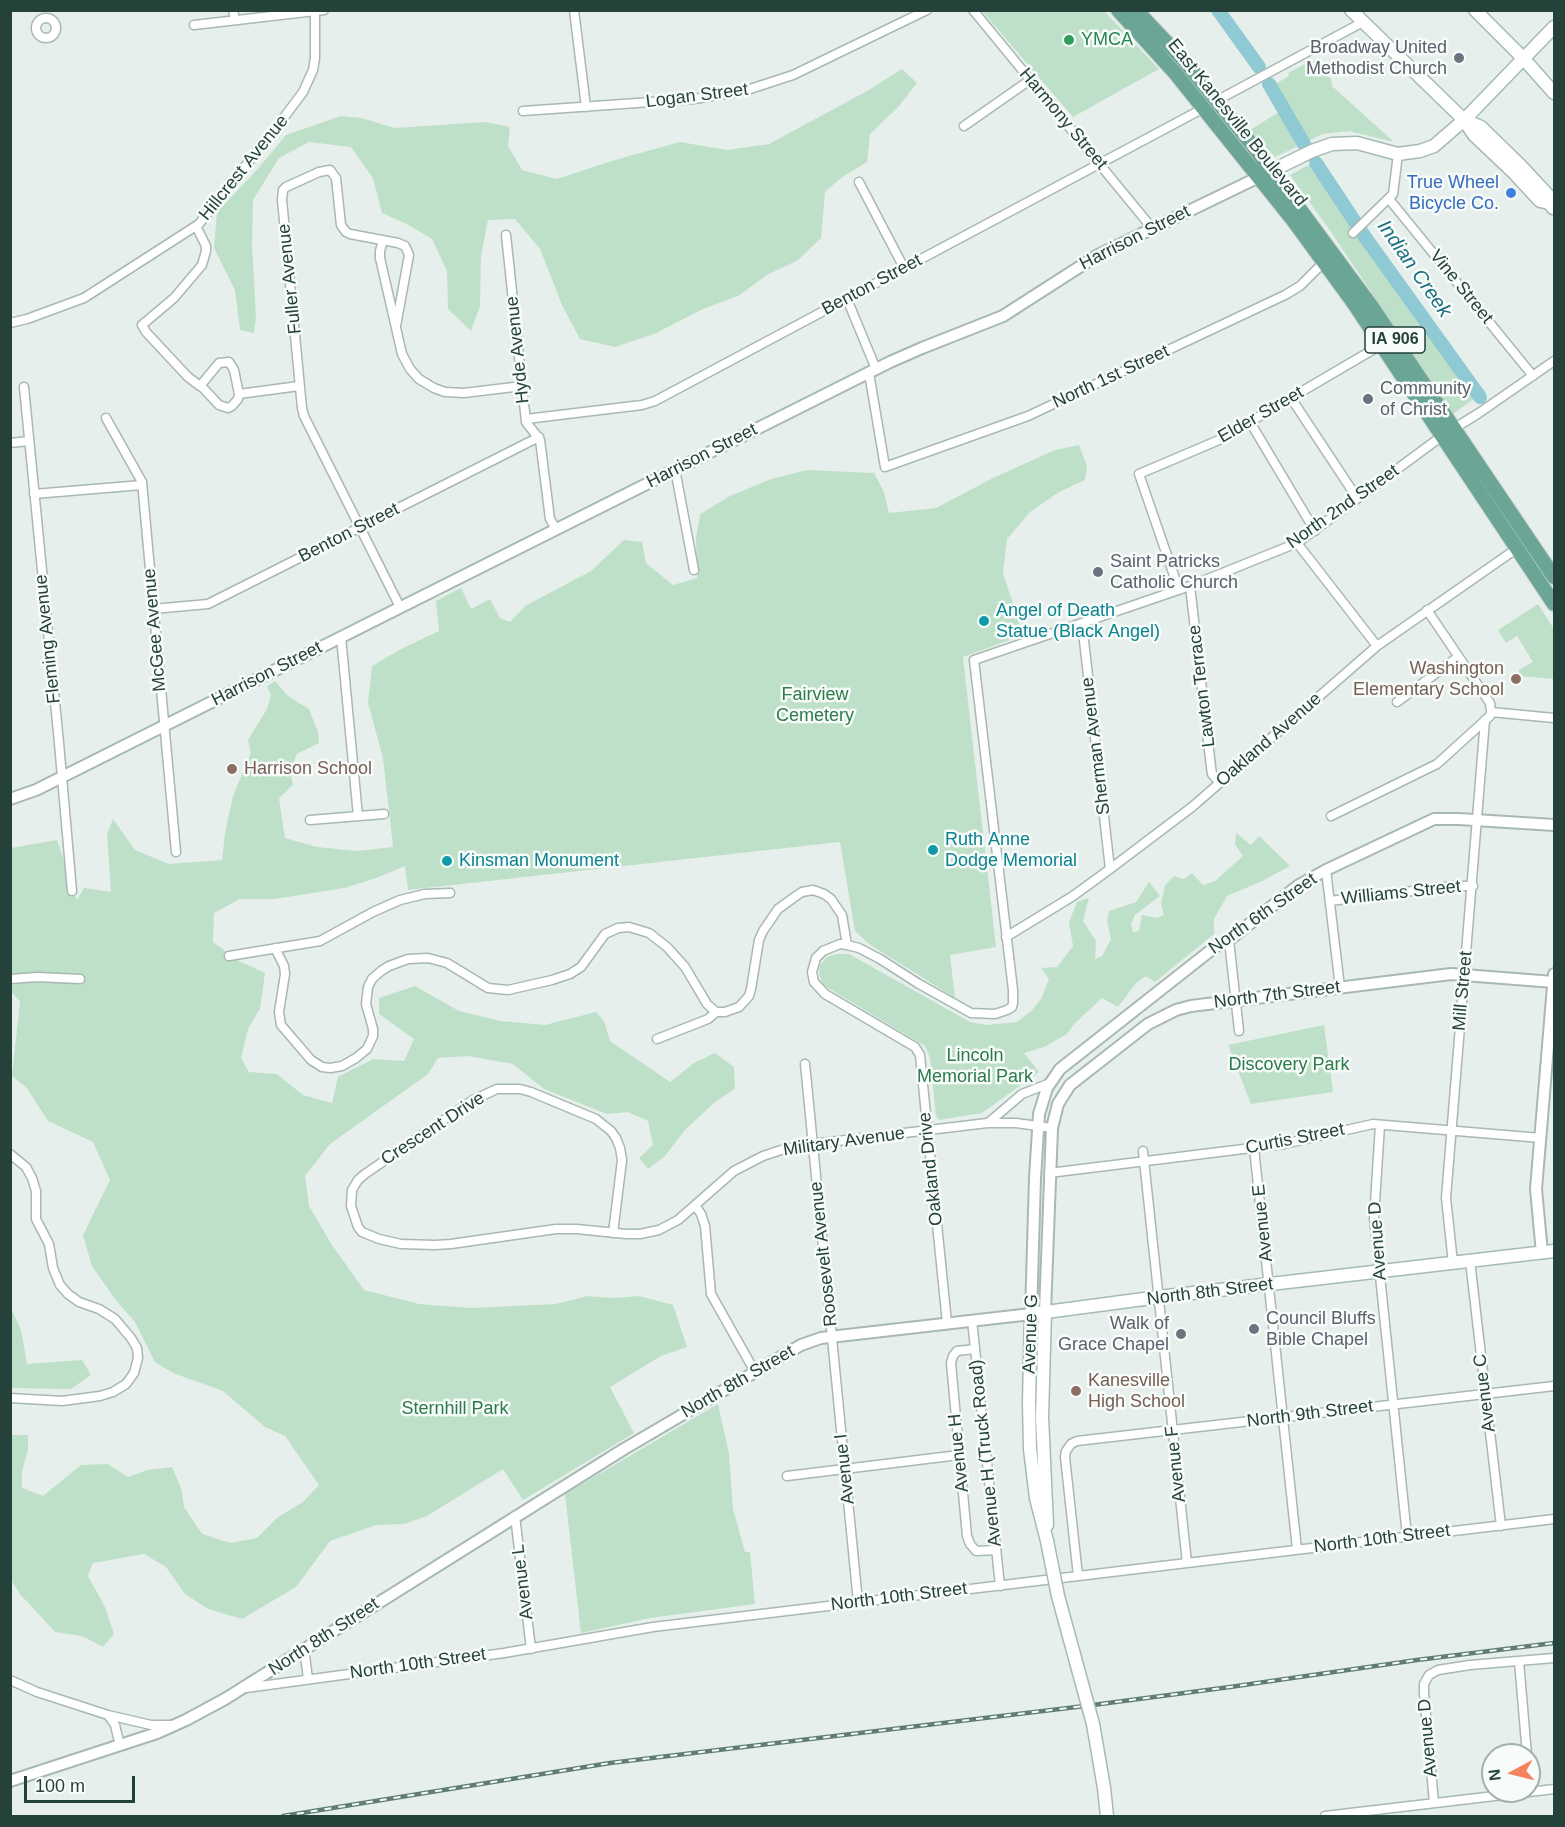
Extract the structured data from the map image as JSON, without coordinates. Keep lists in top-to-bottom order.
{
  "streets": {
    "main road": [
      "East Kanesville Boulevard",
      "Harrison Street",
      "IA 906",
      "North 8th Street",
      "Avenue G"
    ],
    "street": [
      "Logan Street",
      "Harmony Street",
      "Hillcrest Avenue",
      "Fuller Avenue",
      "Benton Street",
      "Vine Street",
      "Hyde Avenue",
      "North 1st Street",
      "Elder Street",
      "North 2nd Street",
      "McGee Avenue",
      "Fleming Avenue",
      "Lawton Terrace",
      "Oakland Avenue",
      "Sherman Avenue",
      "Williams Street",
      "North 6th Street",
      "Mill Street",
      "North 7th Street",
      "Crescent Drive",
      "Curtis Street",
      "Military Avenue",
      "Oakland Drive",
      "Avenue E",
      "Avenue D",
      "Roosevelt Avenue",
      "Avenue C",
      "North 9th Street",
      "Avenue H",
      "Avenue H (Truck Road)",
      "Avenue F",
      "Avenue I",
      "North 10th Street",
      "Avenue L"
    ]
  },
  "crossings": [
    ["Harmony Street", "Harrison Street"],
    ["Harmony Street", "Benton Street"],
    ["East Kanesville Boulevard", "Harrison Street"],
    ["East Kanesville Boulevard", "Benton Street"],
    ["East Kanesville Boulevard", "IA 906"],
    ["East Kanesville Boulevard", "North 1st Street"],
    ["Harrison Street", "Fuller Avenue"],
    ["Harrison Street", "Hyde Avenue"],
    ["Harrison Street", "North 1st Street"],
    ["Harrison Street", "McGee Avenue"],
    ["Harrison Street", "Fleming Avenue"],
    ["Fuller Avenue", "Benton Street"],
    ["Benton Street", "Hyde Avenue"],
    ["Benton Street", "McGee Avenue"],
    ["Vine Street", "North 2nd Street"],
    ["IA 906", "North 1st Street"],
    ["IA 906", "Elder Street"],
    ["IA 906", "North 2nd Street"],
    ["IA 906", "Oakland Avenue"],
    ["Elder Street", "North 2nd Street"],
    ["North 2nd Street", "Lawton Terrace"],
    ["North 2nd Street", "Oakland Avenue"],
    ["North 2nd Street", "Sherman Avenue"],
    ["Lawton Terrace", "Oakland Avenue"],
    ["Oakland Avenue", "Sherman Avenue"],
    ["Williams Street", "Mill Street"],
    ["North 6th Street", "Mill Street"],
    ["North 6th Street", "Military Avenue"],
    ["North 6th Street", "Avenue G"],
    ["Mill Street", "North 7th Street"],
    ["Mill Street", "Curtis Street"],
    ["Mill Street", "North 8th Street"],
    ["North 7th Street", "Military Avenue"],
    ["North 7th Street", "Avenue G"],
    ["Crescent Drive", "Military Avenue"],
    ["Curtis Street", "Avenue E"],
    ["Curtis Street", "Avenue D"],
    ["Curtis Street", "Avenue G"],
    ["Curtis Street", "Avenue F"],
    ["Military Avenue", "Oakland Drive"],
    ["Military Avenue", "Roosevelt Avenue"],
    ["Military Avenue", "Avenue G"],
    ["Oakland Drive", "North 8th Street"],
    ["Avenue E", "North 8th Street"],
    ["Avenue E", "North 9th Street"],
    ["Avenue E", "North 10th Street"],
    ["Avenue D", "North 8th Street"],
    ["Avenue D", "North 9th Street"],
    ["Avenue D", "North 10th Street"],
    ["Roosevelt Avenue", "North 8th Street"],
    ["Roosevelt Avenue", "Avenue I"],
    ["North 8th Street", "Avenue G"],
    ["North 8th Street", "Avenue C"],
    ["North 8th Street", "Avenue H (Truck Road)"],
    ["North 8th Street", "Avenue F"],
    ["North 8th Street", "Avenue I"],
    ["North 8th Street", "North 10th Street"],
    ["North 8th Street", "Avenue L"],
    ["Avenue C", "North 9th Street"],
    ["Avenue C", "North 10th Street"],
    ["North 9th Street", "Avenue F"],
    ["North 9th Street", "North 10th Street"],
    ["Avenue H", "Avenue H (Truck Road)"],
    ["Avenue H (Truck Road)", "North 10th Street"],
    ["Avenue F", "North 10th Street"],
    ["Avenue I", "North 10th Street"],
    ["North 10th Street", "Avenue L"]
  ],
  "water": ["Indian Creek"],
  "parks": [
    "Fairview Cemetery",
    "Lincoln Memorial Park",
    "Discovery Park",
    "Sternhill Park"
  ],
  "places": [
    "YMCA",
    "Broadway United Methodist Church",
    "True Wheel Bicycle Co.",
    "Community of Christ",
    "Saint Patricks Catholic Church",
    "Angel of Death Statue (Black Angel)",
    "Washington Elementary School",
    "Harrison School",
    "Ruth Anne Dodge Memorial",
    "Kinsman Monument",
    "Council Bluffs Bible Chapel",
    "Walk of Grace Chapel",
    "Kanesville High School"
  ],
  "scale_bar": "100 m",
  "north": "left"
}
